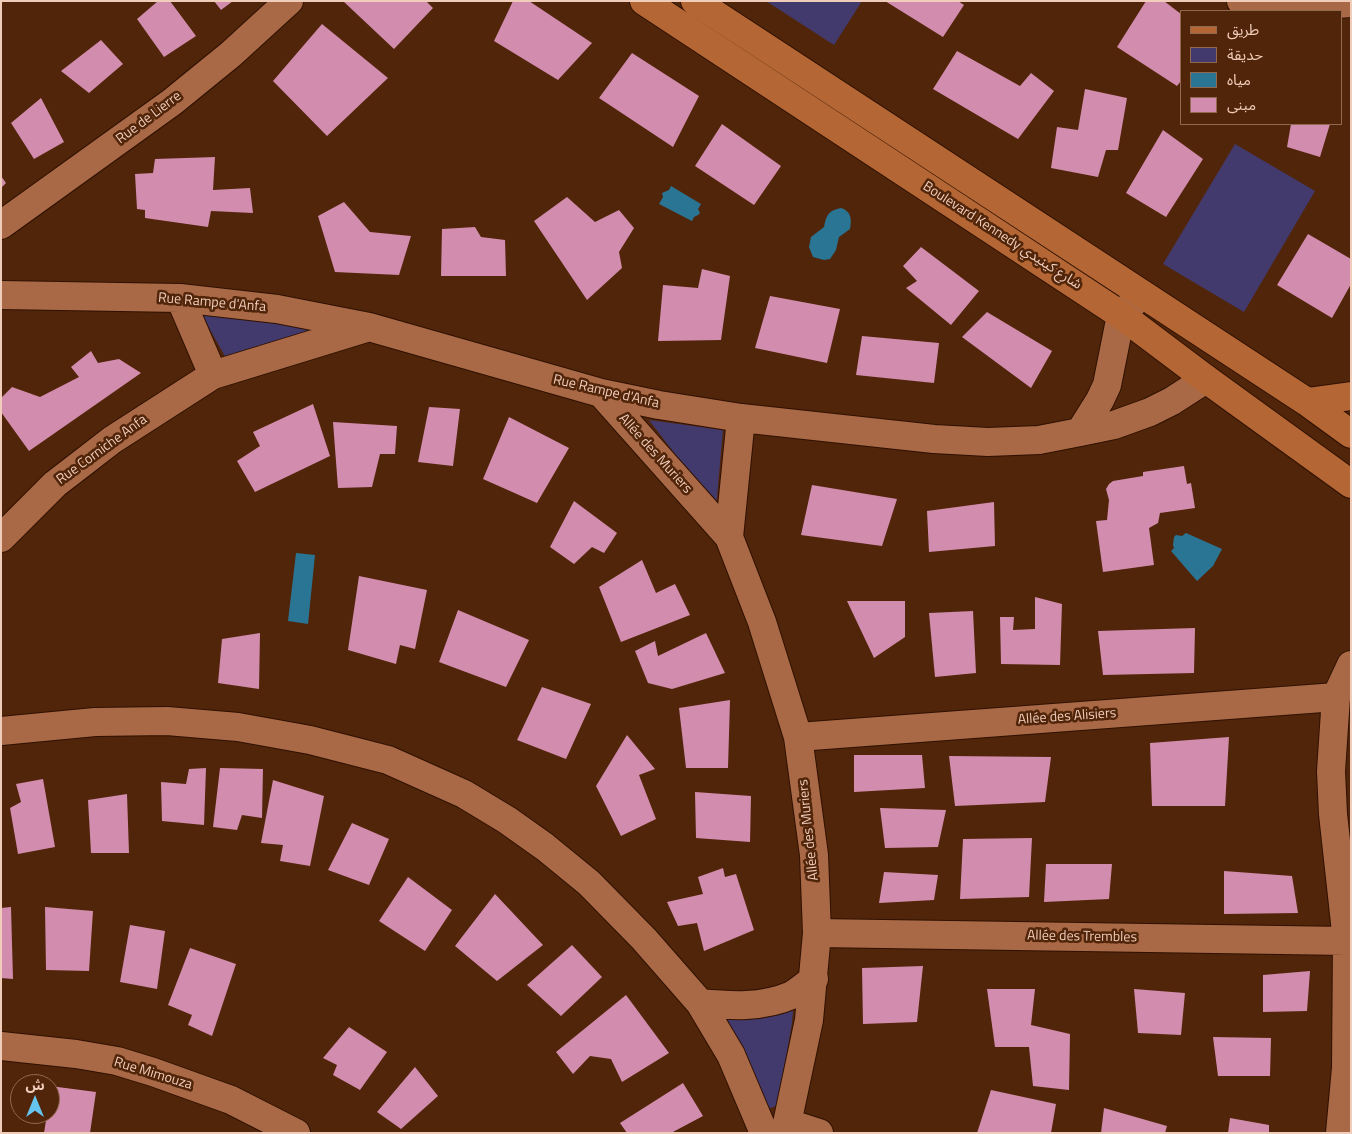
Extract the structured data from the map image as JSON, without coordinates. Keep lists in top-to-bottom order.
{
  "streets": {
    "main road": ["Boulevard Kennedy شارع كينيدي"],
    "street": [
      "Rue de Lierre",
      "Rue Rampe d'Anfa",
      "Rue Corniche Anfa",
      "Allée des Muriers",
      "Allée des Alisiers",
      "Allée des Trembles",
      "Rue Mimouza"
    ]
  },
  "crossings": [
    ["Boulevard Kennedy شارع كينيدي", "Rue Rampe d'Anfa"],
    ["Rue Rampe d'Anfa", "Rue Corniche Anfa"],
    ["Rue Rampe d'Anfa", "Allée des Muriers"],
    ["Allée des Muriers", "Allée des Alisiers"],
    ["Allée des Muriers", "Allée des Trembles"]
  ],
  "legend": [
    "طريق",
    "حديقة",
    "مياه",
    "مبنى"
  ],
  "north": "top"
}
